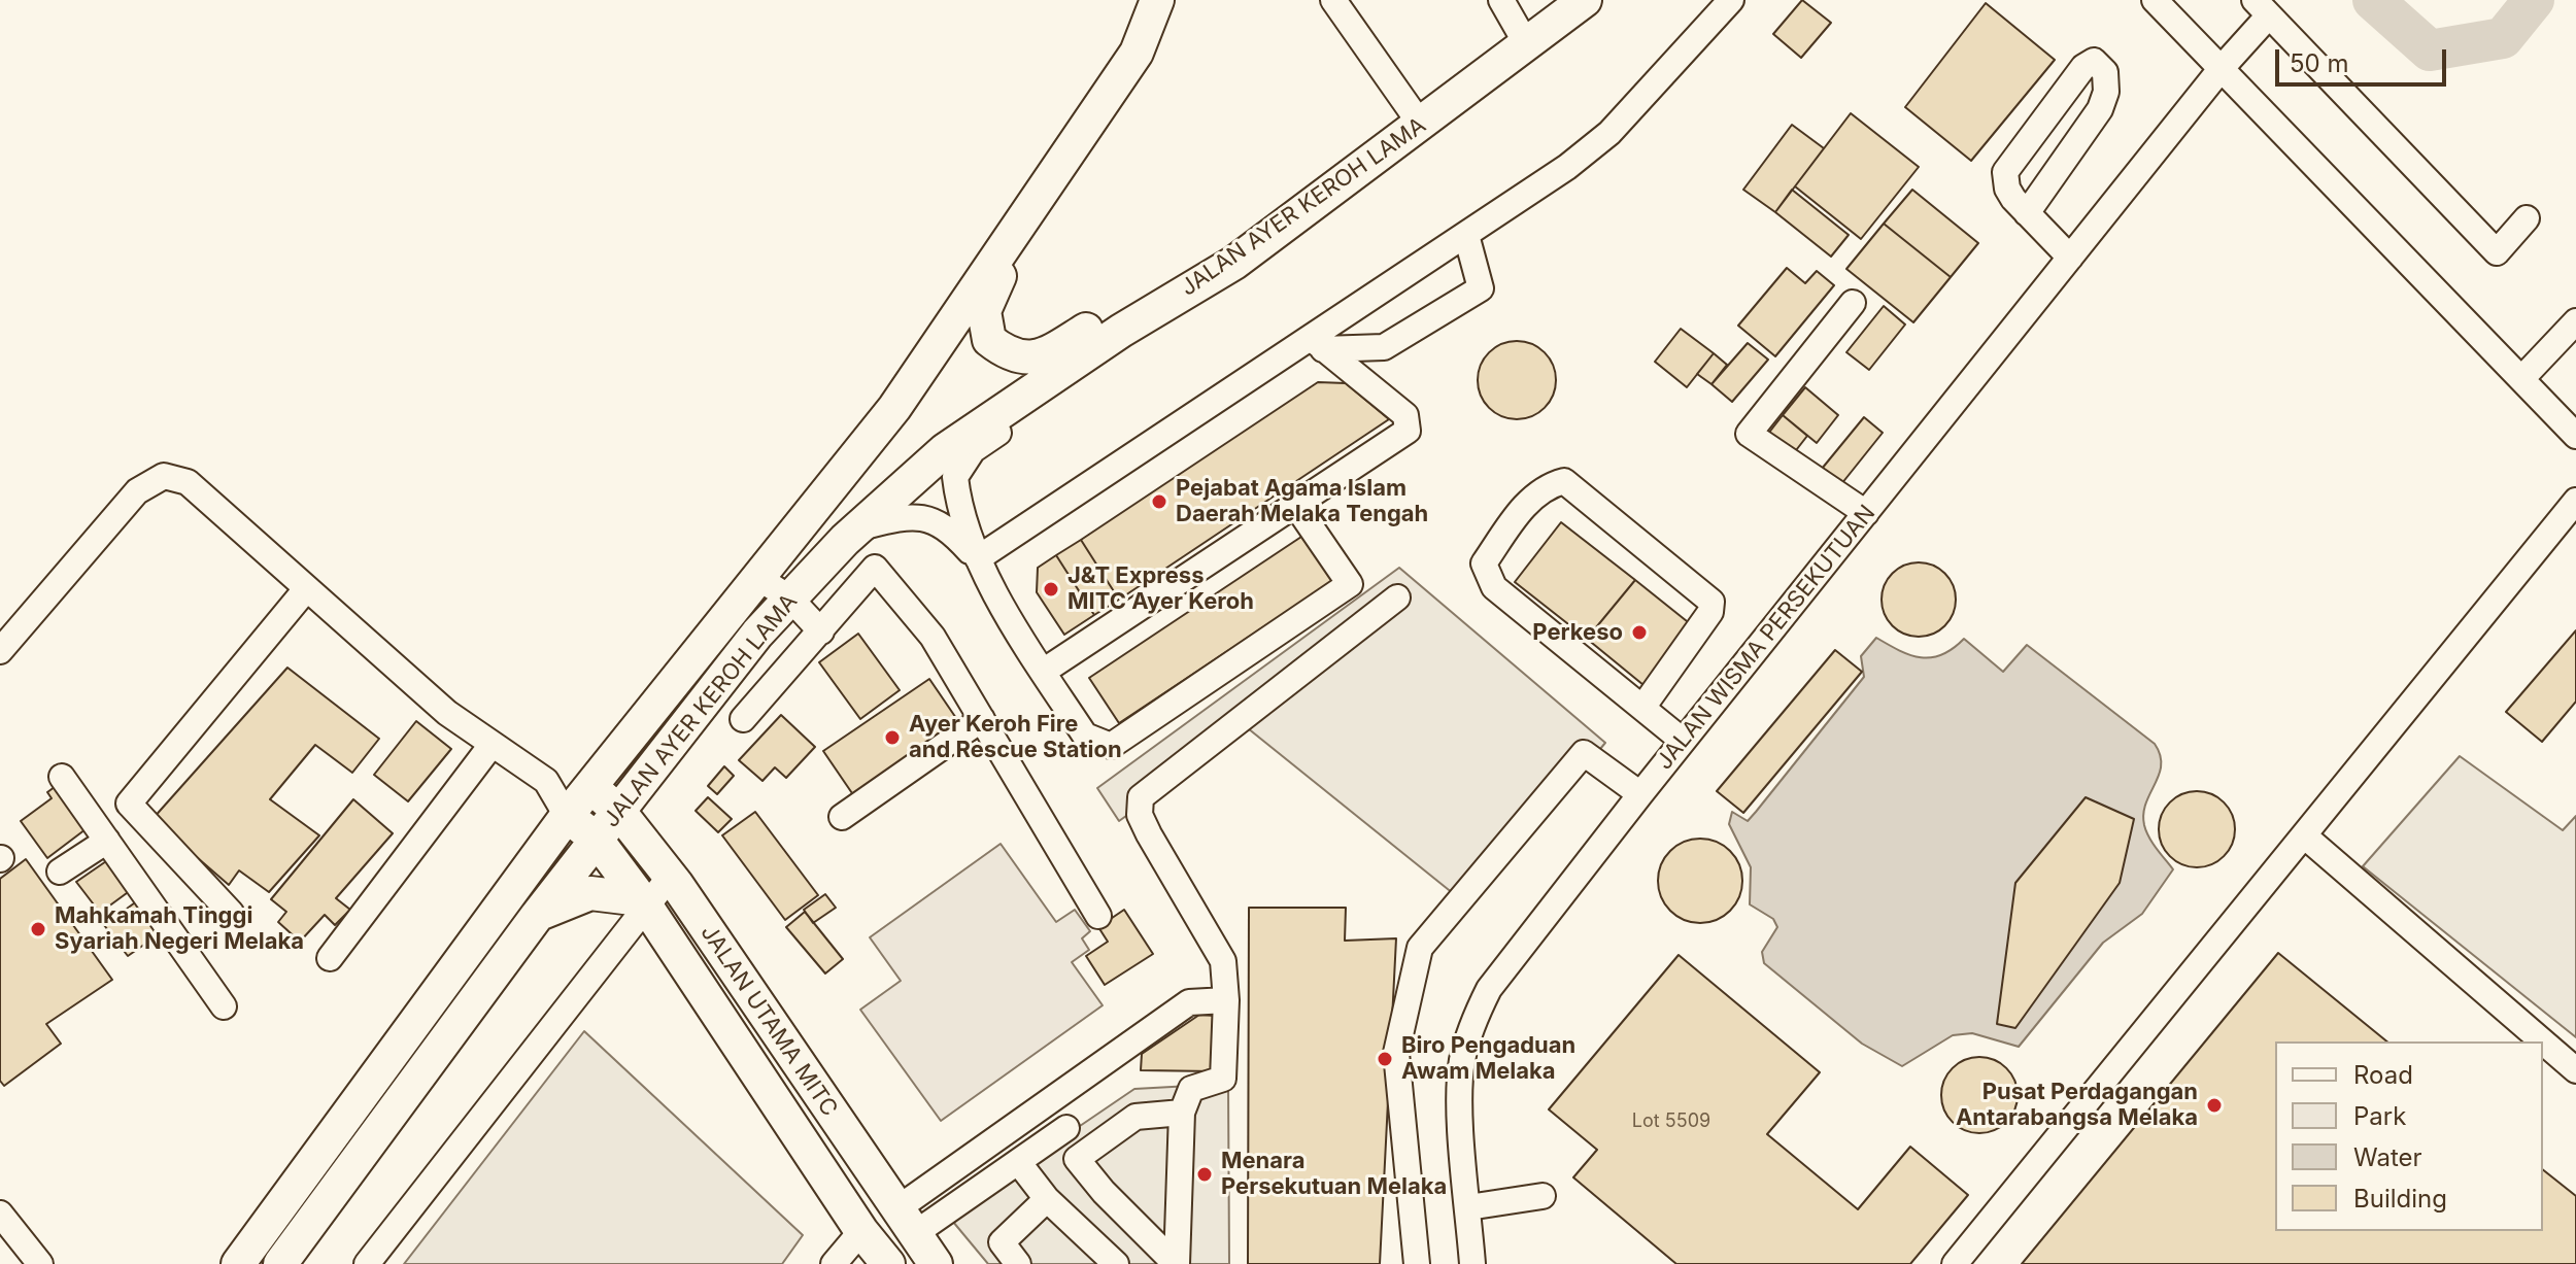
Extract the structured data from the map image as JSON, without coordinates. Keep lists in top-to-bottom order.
{
  "streets": {
    "main road": ["JALAN AYER KEROH LAMA", "JALAN UTAMA MITC"],
    "street": ["JALAN WISMA PERSEKUTUAN"]
  },
  "crossings": [
    ["JALAN AYER KEROH LAMA", "JALAN UTAMA MITC"]
  ],
  "places": [
    "Pejabat Agama Islam Daerah Melaka Tengah",
    "J&T Express MITC Ayer Keroh",
    "Perkeso",
    "Ayer Keroh Fire and Rescue Station",
    "Mahkamah Tinggi Syariah Negeri Melaka",
    "Biro Pengaduan Awam Melaka",
    "Pusat Perdagangan Antarabangsa Melaka",
    "Menara Persekutuan Melaka"
  ],
  "house_numbers": ["Lot 5509"],
  "legend": [
    "Road",
    "Park",
    "Water",
    "Building"
  ],
  "scale_bar": "50 m"
}
